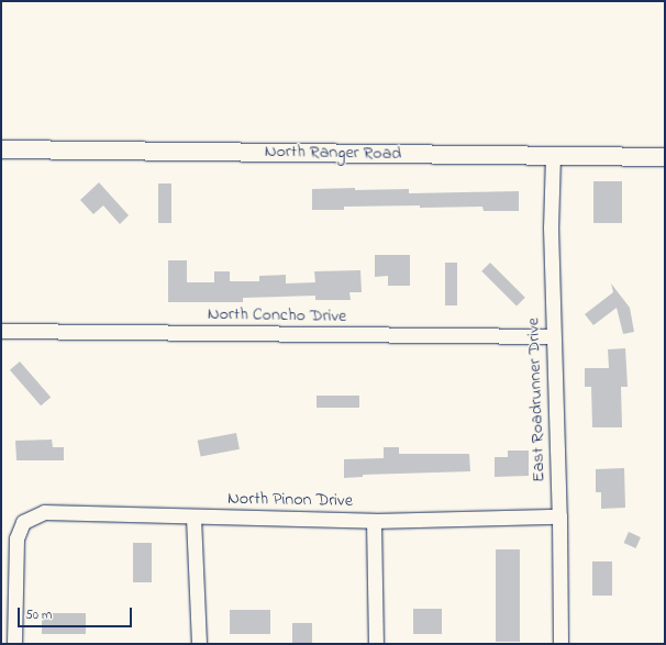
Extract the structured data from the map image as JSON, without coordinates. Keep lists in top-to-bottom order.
{
  "streets": {
    "street": [
      "North Ranger Road",
      "North Concho Drive",
      "East Roadrunner Drive",
      "North Pinon Drive"
    ]
  },
  "crossings": [
    ["North Ranger Road", "East Roadrunner Drive"],
    ["North Concho Drive", "East Roadrunner Drive"],
    ["East Roadrunner Drive", "North Pinon Drive"]
  ],
  "scale_bar": "50 m"
}
